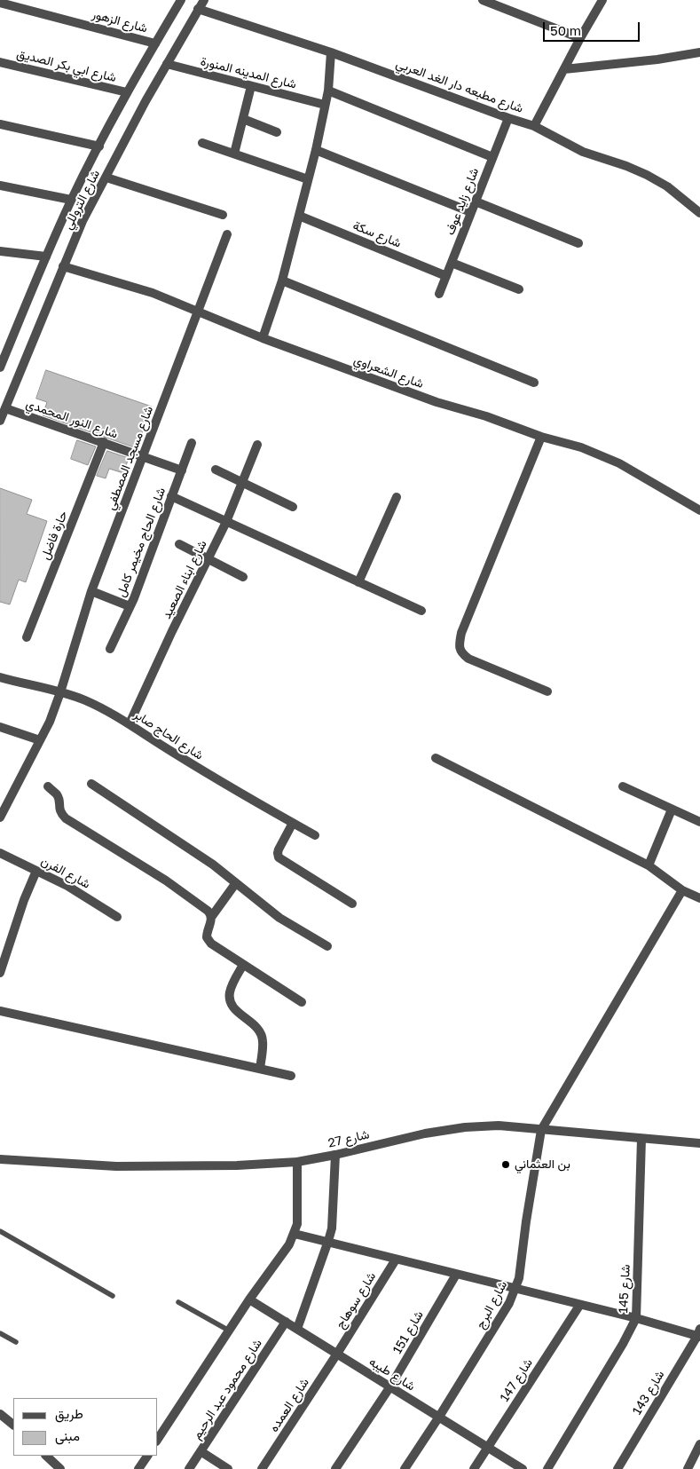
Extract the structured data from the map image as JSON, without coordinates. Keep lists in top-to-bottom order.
{
  "streets": {
    "street": [
      "شارع الزهور",
      "شارع ابي بكر الصديق",
      "شارع المدينه المنورة",
      "شارع مطبعه دار الغد العربي",
      "شارع التروللي",
      "شارع زايد عوف",
      "شارع سكة",
      "شارع الشعراوي",
      "شارع النور المحمدي",
      "شارع مسجد المصطفي",
      "حارة فاضل",
      "شارع الحاج مخيمر كامل",
      "شارع ابناء الصعيد",
      "شارع الحاج صابر",
      "شارع الفرن",
      "شارع 27",
      "شارع 145",
      "شارع سوهاج",
      "شارع البرج",
      "شارع 151",
      "شارع طيبه",
      "شارع 147",
      "شارع محمود عبد الرحيم",
      "شارع 143",
      "شارع العمده"
    ]
  },
  "crossings": [
    ["شارع الزهور", "شارع التروللي"],
    ["شارع ابي بكر الصديق", "شارع التروللي"],
    ["شارع المدينه المنورة", "شارع التروللي"],
    ["شارع مطبعه دار الغد العربي", "شارع التروللي"],
    ["شارع مطبعه دار الغد العربي", "شارع زايد عوف"],
    ["شارع التروللي", "شارع الشعراوي"],
    ["شارع التروللي", "شارع النور المحمدي"],
    ["شارع زايد عوف", "شارع سكة"],
    ["شارع الشعراوي", "شارع مسجد المصطفي"],
    ["شارع النور المحمدي", "شارع مسجد المصطفي"],
    ["شارع النور المحمدي", "حارة فاضل"],
    ["شارع النور المحمدي", "شارع الحاج مخيمر كامل"],
    ["شارع مسجد المصطفي", "شارع الحاج صابر"],
    ["شارع ابناء الصعيد", "شارع الحاج صابر"],
    ["شارع 27", "شارع 145"],
    ["شارع 27", "شارع البرج"],
    ["شارع سوهاج", "شارع طيبه"],
    ["شارع سوهاج", "شارع العمده"],
    ["شارع البرج", "شارع طيبه"],
    ["شارع 151", "شارع طيبه"],
    ["شارع طيبه", "شارع 147"],
    ["شارع طيبه", "شارع محمود عبد الرحيم"],
    ["شارع طيبه", "شارع العمده"]
  ],
  "places": ["بن العثماني"],
  "legend": ["طريق", "مبنى"],
  "scale_bar": "50 m"
}
